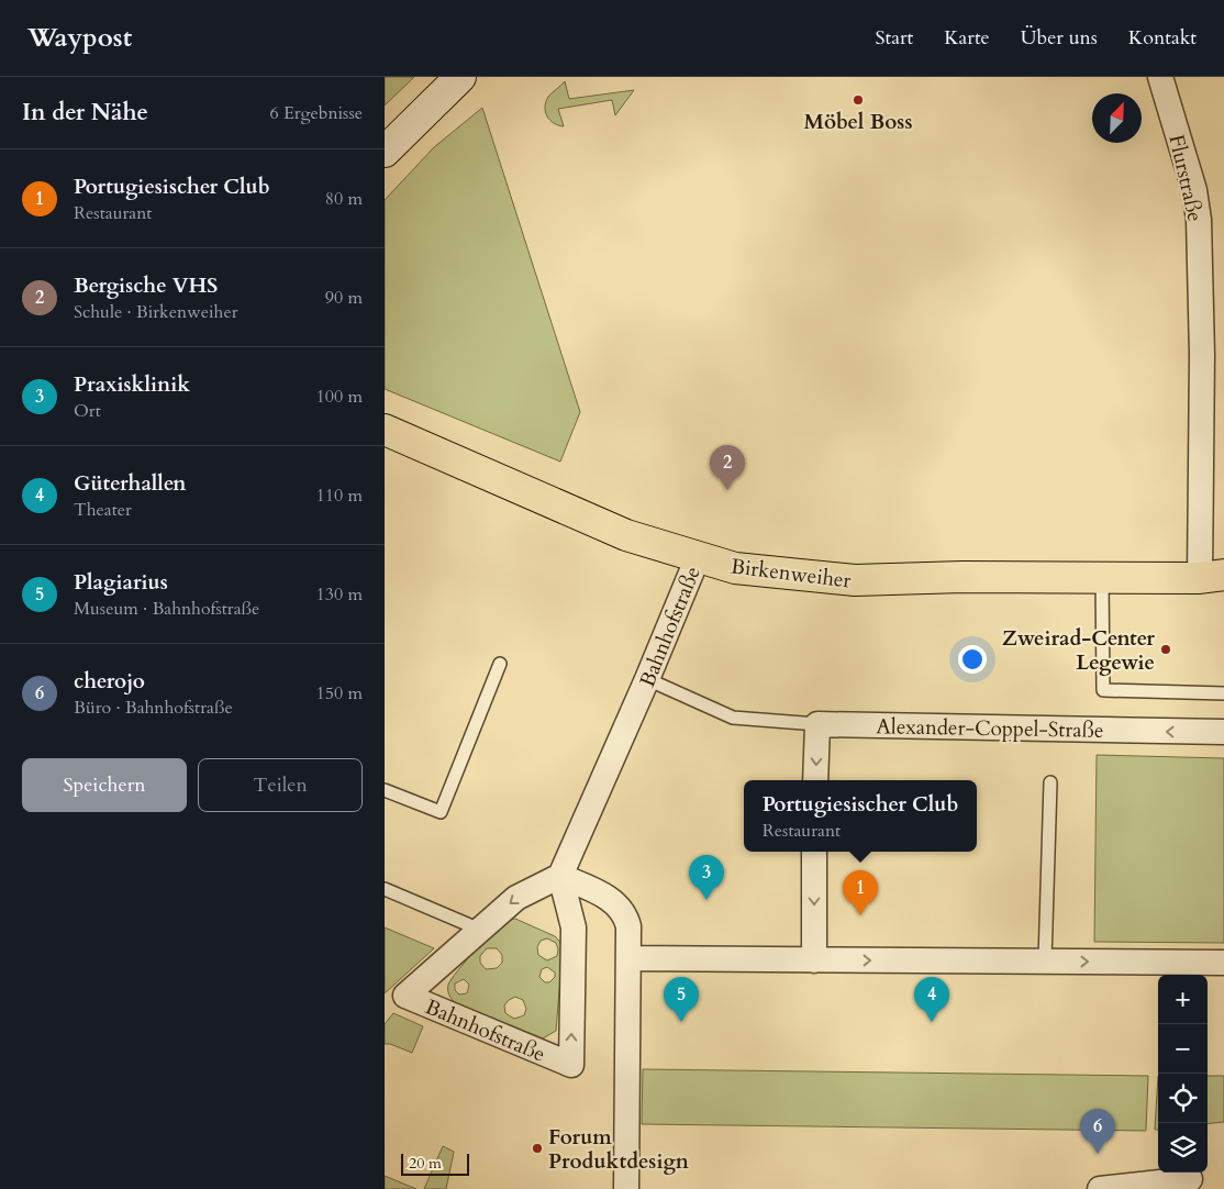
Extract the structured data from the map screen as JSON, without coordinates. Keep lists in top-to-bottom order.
{
  "streets": {
    "main road": ["Birkenweiher"],
    "street": ["Flurstraße", "Bahnhofstraße", "Alexander-Coppel-Straße"]
  },
  "crossings": [
    ["Flurstraße", "Birkenweiher"],
    ["Birkenweiher", "Bahnhofstraße"]
  ],
  "one_way": ["Alexander-Coppel-Straße"],
  "places": ["Möbel Boss", "Zweirad-Center Legewie", "Forum Produktdesign"],
  "scale_bar": "20 m",
  "north": "top right",
  "page": {
    "header": "Waypost",
    "nav": [
      "Start",
      "Karte",
      "Über uns",
      "Kontakt"
    ],
    "heading": ["In der Nähe", "6 Ergebnisse"],
    "list": [
      {
        "mark": "1",
        "name": "Portugiesischer Club",
        "note": "Restaurant",
        "value": "80 m"
      },
      {
        "mark": "2",
        "name": "Bergische VHS",
        "note": "Schule · Birkenweiher",
        "value": "90 m"
      },
      {
        "mark": "3",
        "name": "Praxisklinik",
        "note": "Ort",
        "value": "100 m"
      },
      {
        "mark": "4",
        "name": "Güterhallen",
        "note": "Theater",
        "value": "110 m"
      },
      {
        "mark": "5",
        "name": "Plagiarius",
        "note": "Museum · Bahnhofstraße",
        "value": "130 m"
      },
      {
        "mark": "6",
        "name": "cherojo",
        "note": "Büro · Bahnhofstraße",
        "value": "150 m"
      }
    ],
    "pins": [
      "2",
      "3",
      "1",
      "4",
      "5",
      "6"
    ],
    "buttons": ["Speichern", "Teilen"],
    "popup": ["Portugiesischer Club", "Restaurant"],
    "map_buttons": ["+", "−"],
    "scale": "20 m"
  }
}
